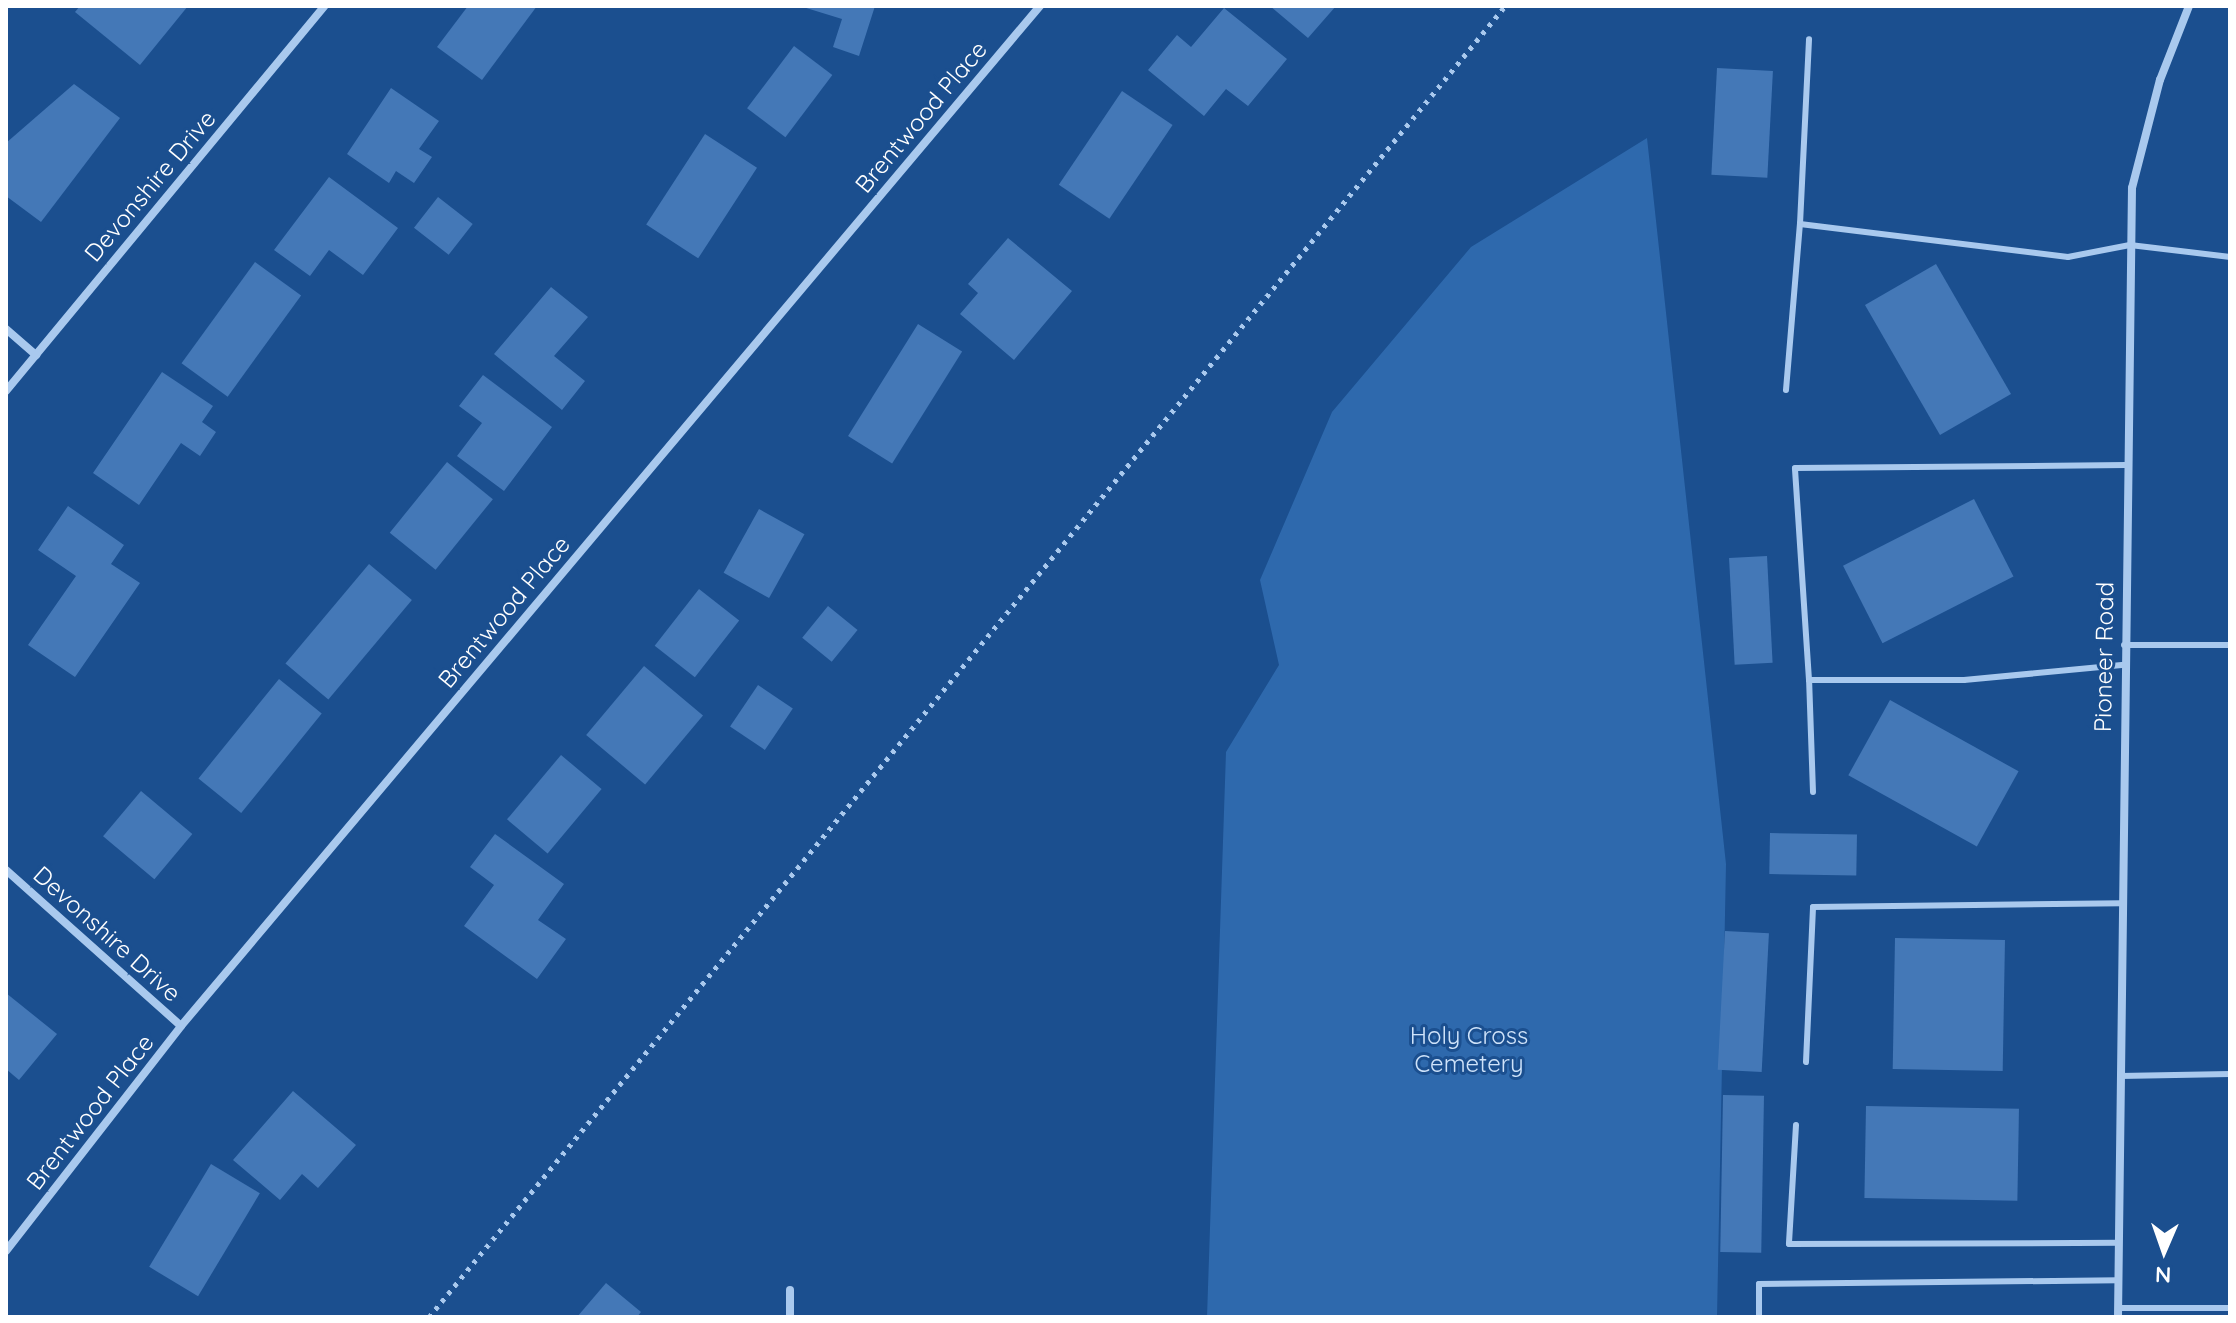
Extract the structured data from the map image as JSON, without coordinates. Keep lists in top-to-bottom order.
{
  "streets": {
    "street": ["Brentwood Place", "Devonshire Drive", "Pioneer Road"]
  },
  "crossings": [
    ["Brentwood Place", "Devonshire Drive"]
  ],
  "parks": ["Holy Cross Cemetery"],
  "north": "bottom"
}
